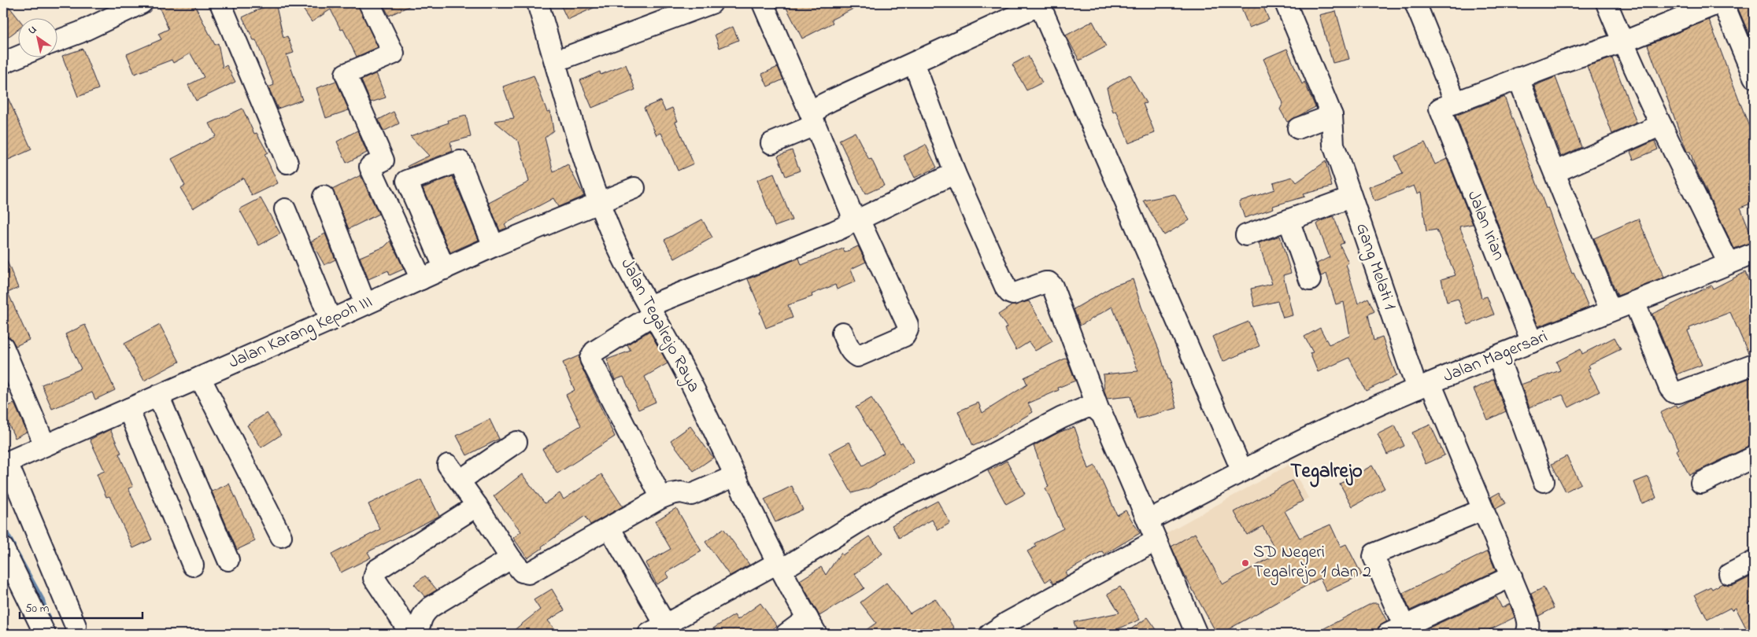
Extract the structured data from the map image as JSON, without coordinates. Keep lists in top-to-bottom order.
{
  "streets": {
    "street": [
      "Jalan Irian",
      "Gang Melati 1",
      "Jalan Tegalrejo Raya",
      "Jalan Karang Kepoh III",
      "Jalan Magersari"
    ]
  },
  "crossings": [
    ["Jalan Irian", "Jalan Magersari"],
    ["Gang Melati 1", "Jalan Magersari"],
    ["Jalan Tegalrejo Raya", "Jalan Karang Kepoh III"]
  ],
  "districts": ["Tegalrejo"],
  "places": ["SD Negeri Tegalrejo 1 dan 2"],
  "scale_bar": "50 m",
  "north": "top left"
}
